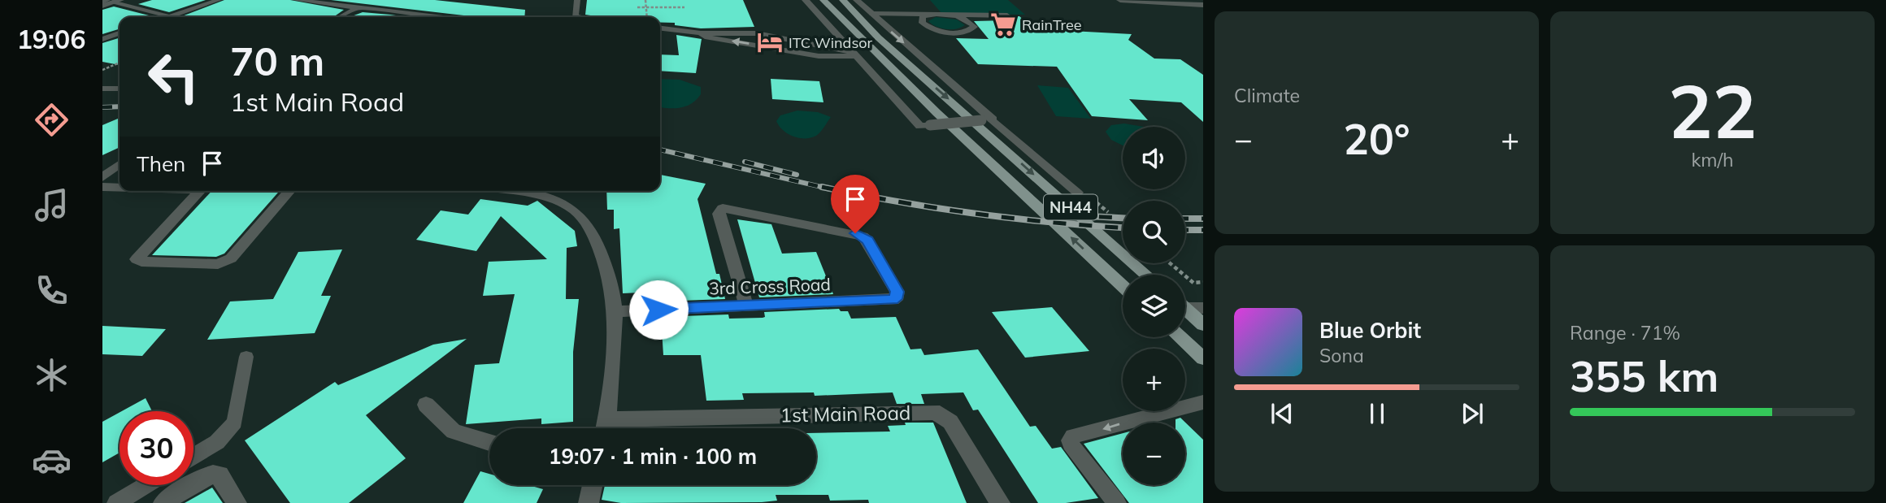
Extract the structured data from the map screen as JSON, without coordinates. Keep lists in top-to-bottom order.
{
  "streets": {
    "main road": ["NH44"],
    "street": ["3rd Cross Road", "1st Main Road"]
  },
  "places": {
    "supermarket": ["RainTree"],
    "hotel": ["ITC Windsor"]
  },
  "page": {
    "tabs": "19:06",
    "tile": [
      "Climate",
      ["22", "km/h"],
      ["Range · 71%", "355 km"]
    ],
    "turn": ["70 m", "1st Main Road"],
    "heat": ["−", "20°", "+"],
    "map_buttons": ["+", "−"],
    "then": "Then",
    "song": ["Blue Orbit", "Sona"],
    "limit": "30",
    "trip": "19:07 · 1 min · 100 m"
  }
}
